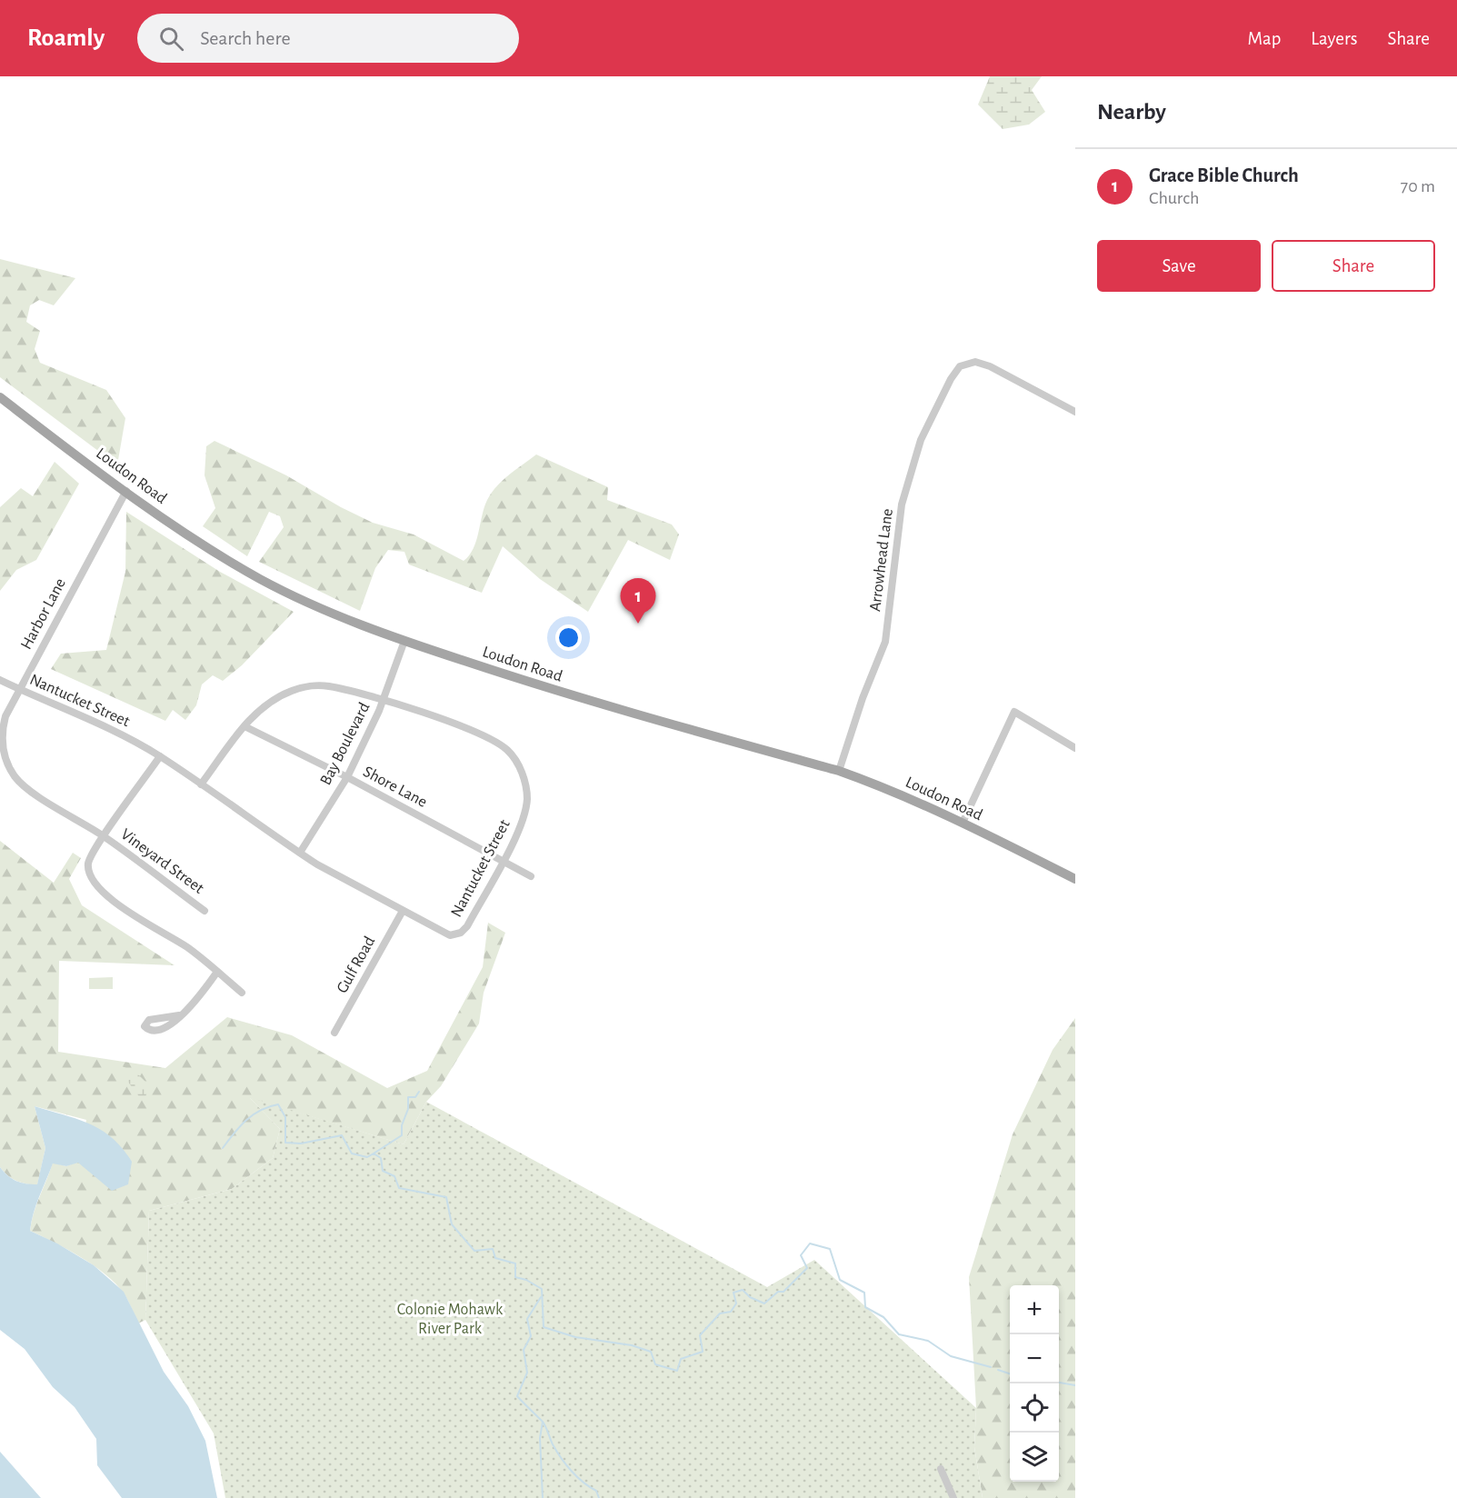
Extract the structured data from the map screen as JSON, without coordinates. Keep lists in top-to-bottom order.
{
  "streets": {
    "main road": ["Loudon Road"],
    "street": [
      "Arrowhead Lane",
      "Harbor Lane",
      "Nantucket Street",
      "Bay Boulevard",
      "Shore Lane",
      "Vineyard Street",
      "Gulf Road"
    ]
  },
  "crossings": [
    ["Loudon Road", "Arrowhead Lane"],
    ["Loudon Road", "Harbor Lane"],
    ["Loudon Road", "Bay Boulevard"],
    ["Harbor Lane", "Nantucket Street"],
    ["Harbor Lane", "Vineyard Street"],
    ["Nantucket Street", "Bay Boulevard"],
    ["Nantucket Street", "Shore Lane"],
    ["Nantucket Street", "Vineyard Street"],
    ["Nantucket Street", "Gulf Road"],
    ["Bay Boulevard", "Shore Lane"]
  ],
  "parks": ["Colonie Mohawk River Park"],
  "page": {
    "header": "Roamly",
    "search": "Search here",
    "nav": ["Map", "Layers", "Share"],
    "heading": "Nearby",
    "list": [
      {
        "mark": "1",
        "name": "Grace Bible Church",
        "note": "Church",
        "value": "70 m"
      }
    ],
    "buttons": ["Save", "Share"],
    "pins": "1",
    "map_buttons": ["+", "−"]
  }
}
